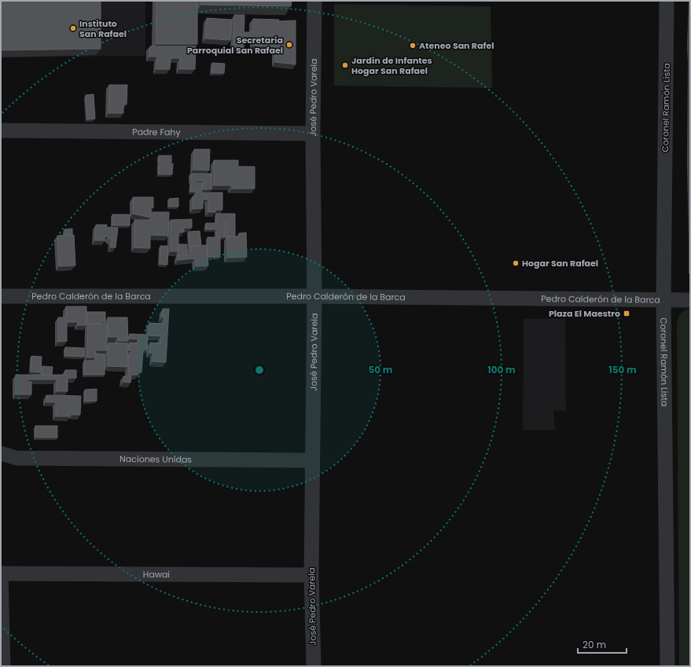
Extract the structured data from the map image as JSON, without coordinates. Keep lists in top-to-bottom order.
{
  "streets": {
    "street": [
      "José Pedro Varela",
      "Coronel Ramón Lista",
      "Padre Fahy",
      "Pedro Calderón de la Barca",
      "Naciones Unidas",
      "Hawai"
    ]
  },
  "crossings": [
    ["José Pedro Varela", "Padre Fahy"],
    ["José Pedro Varela", "Pedro Calderón de la Barca"],
    ["José Pedro Varela", "Naciones Unidas"],
    ["José Pedro Varela", "Hawai"],
    ["Coronel Ramón Lista", "Pedro Calderón de la Barca"]
  ],
  "places": {
    "other": [
      "Instituto San Rafael",
      "Secretaría Parroquial San Rafael",
      "Ateneo San Rafel",
      "Jardín de Infantes Hogar San Rafael",
      "Hogar San Rafael"
    ],
    "transit": ["Plaza El Maestro"]
  },
  "scale_bar": "20 m",
  "rings": ["50 m", "100 m", "150 m"]
}
